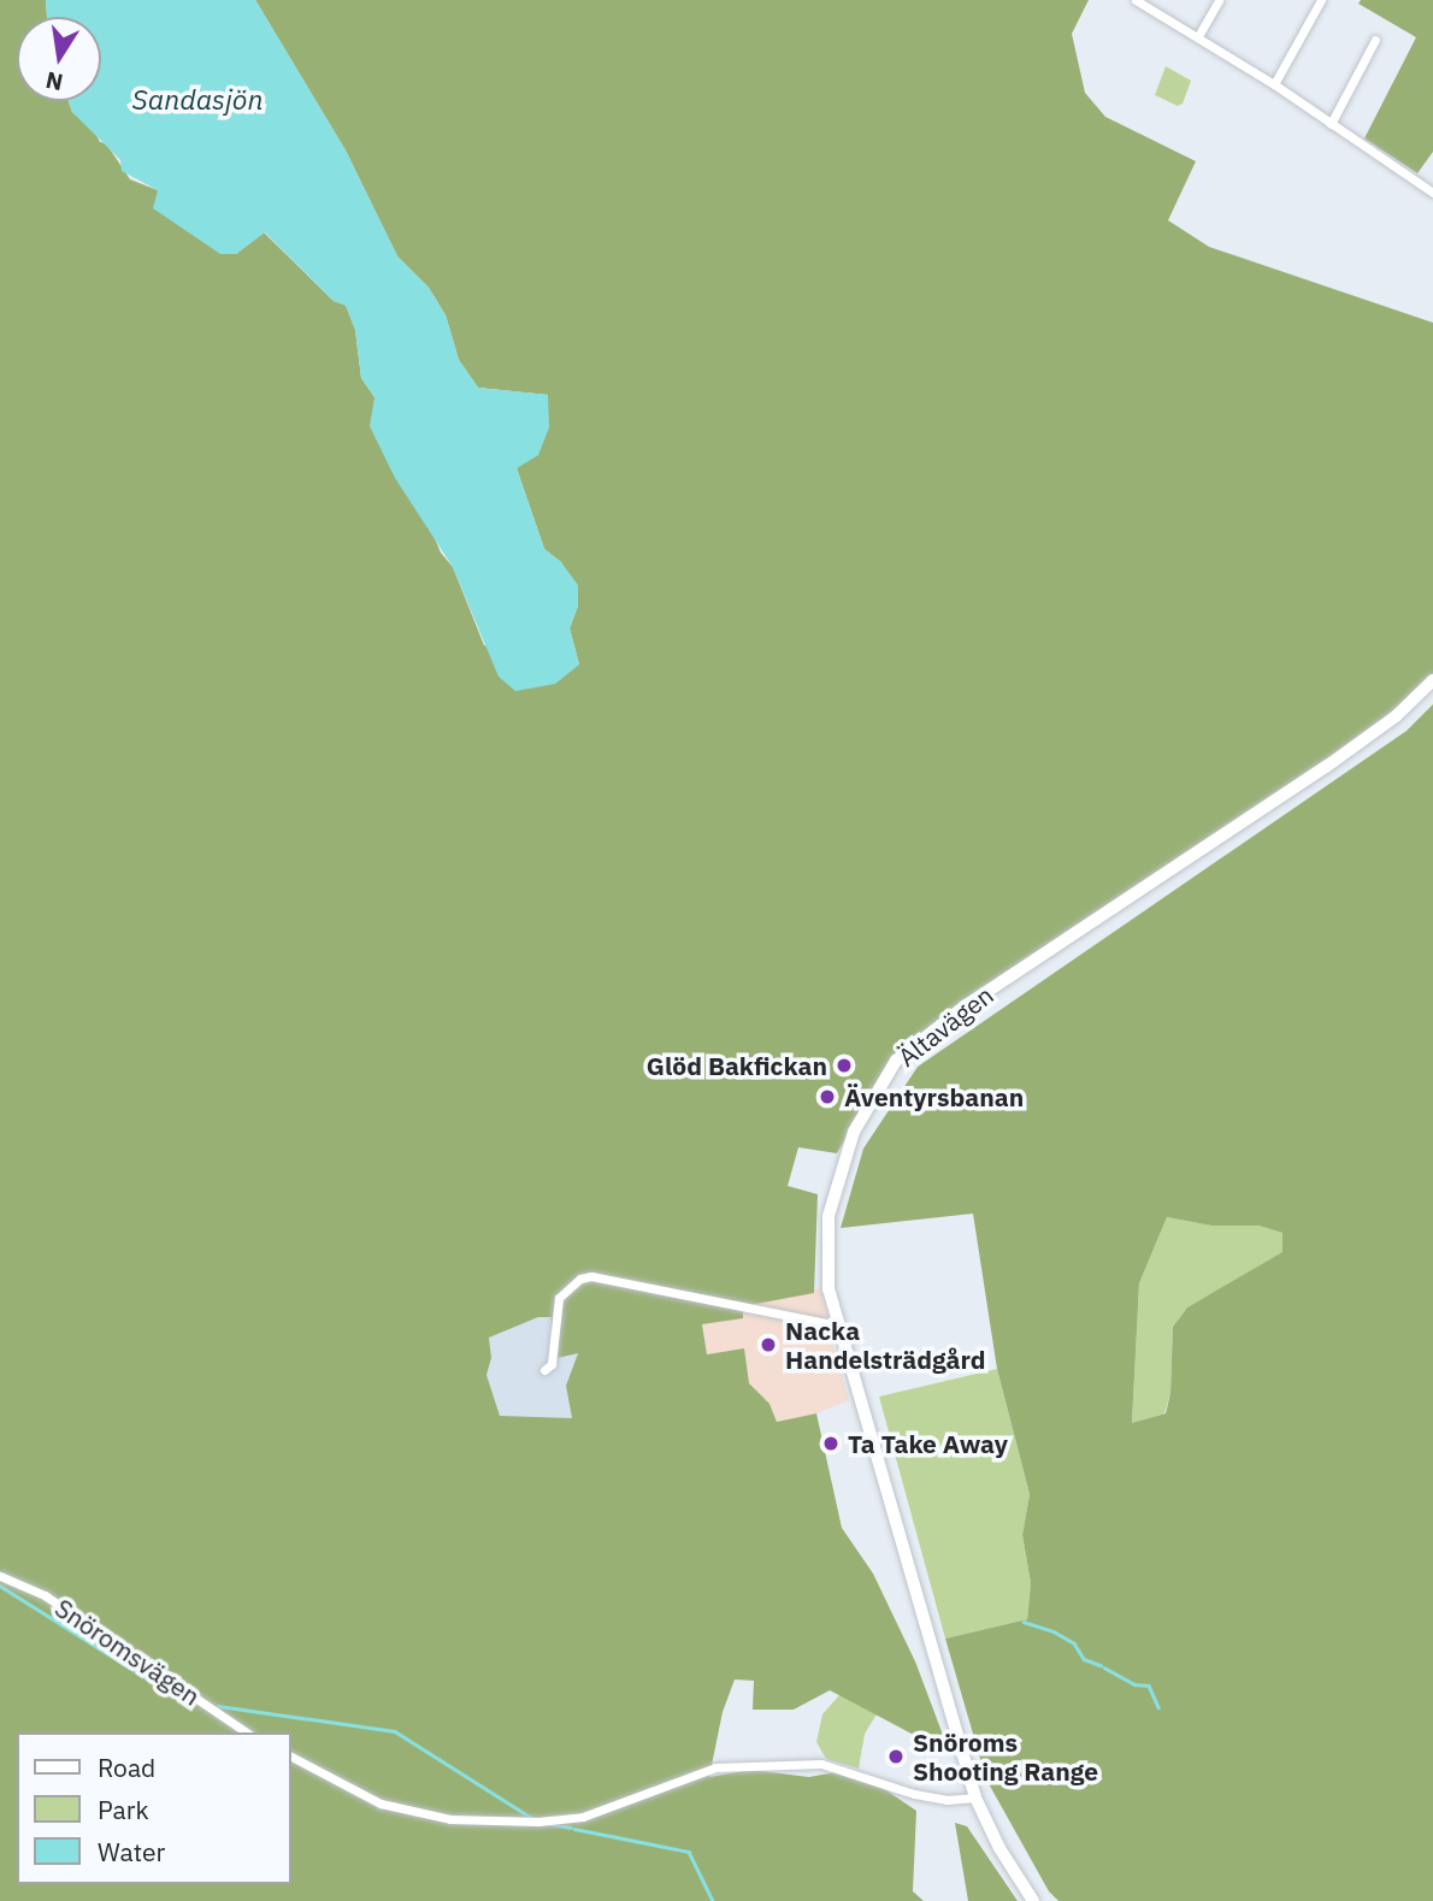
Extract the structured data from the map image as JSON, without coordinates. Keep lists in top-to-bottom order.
{
  "streets": {
    "main road": ["Ältavägen"],
    "street": ["Snöromsvägen"]
  },
  "water": ["Sandasjön"],
  "places": [
    "Glöd Bakfickan",
    "Äventyrsbanan",
    "Nacka Handelsträdgård",
    "Ta Take Away",
    "Snöroms Shooting Range"
  ],
  "legend": ["Road", "Park", "Water"],
  "north": "bottom"
}
